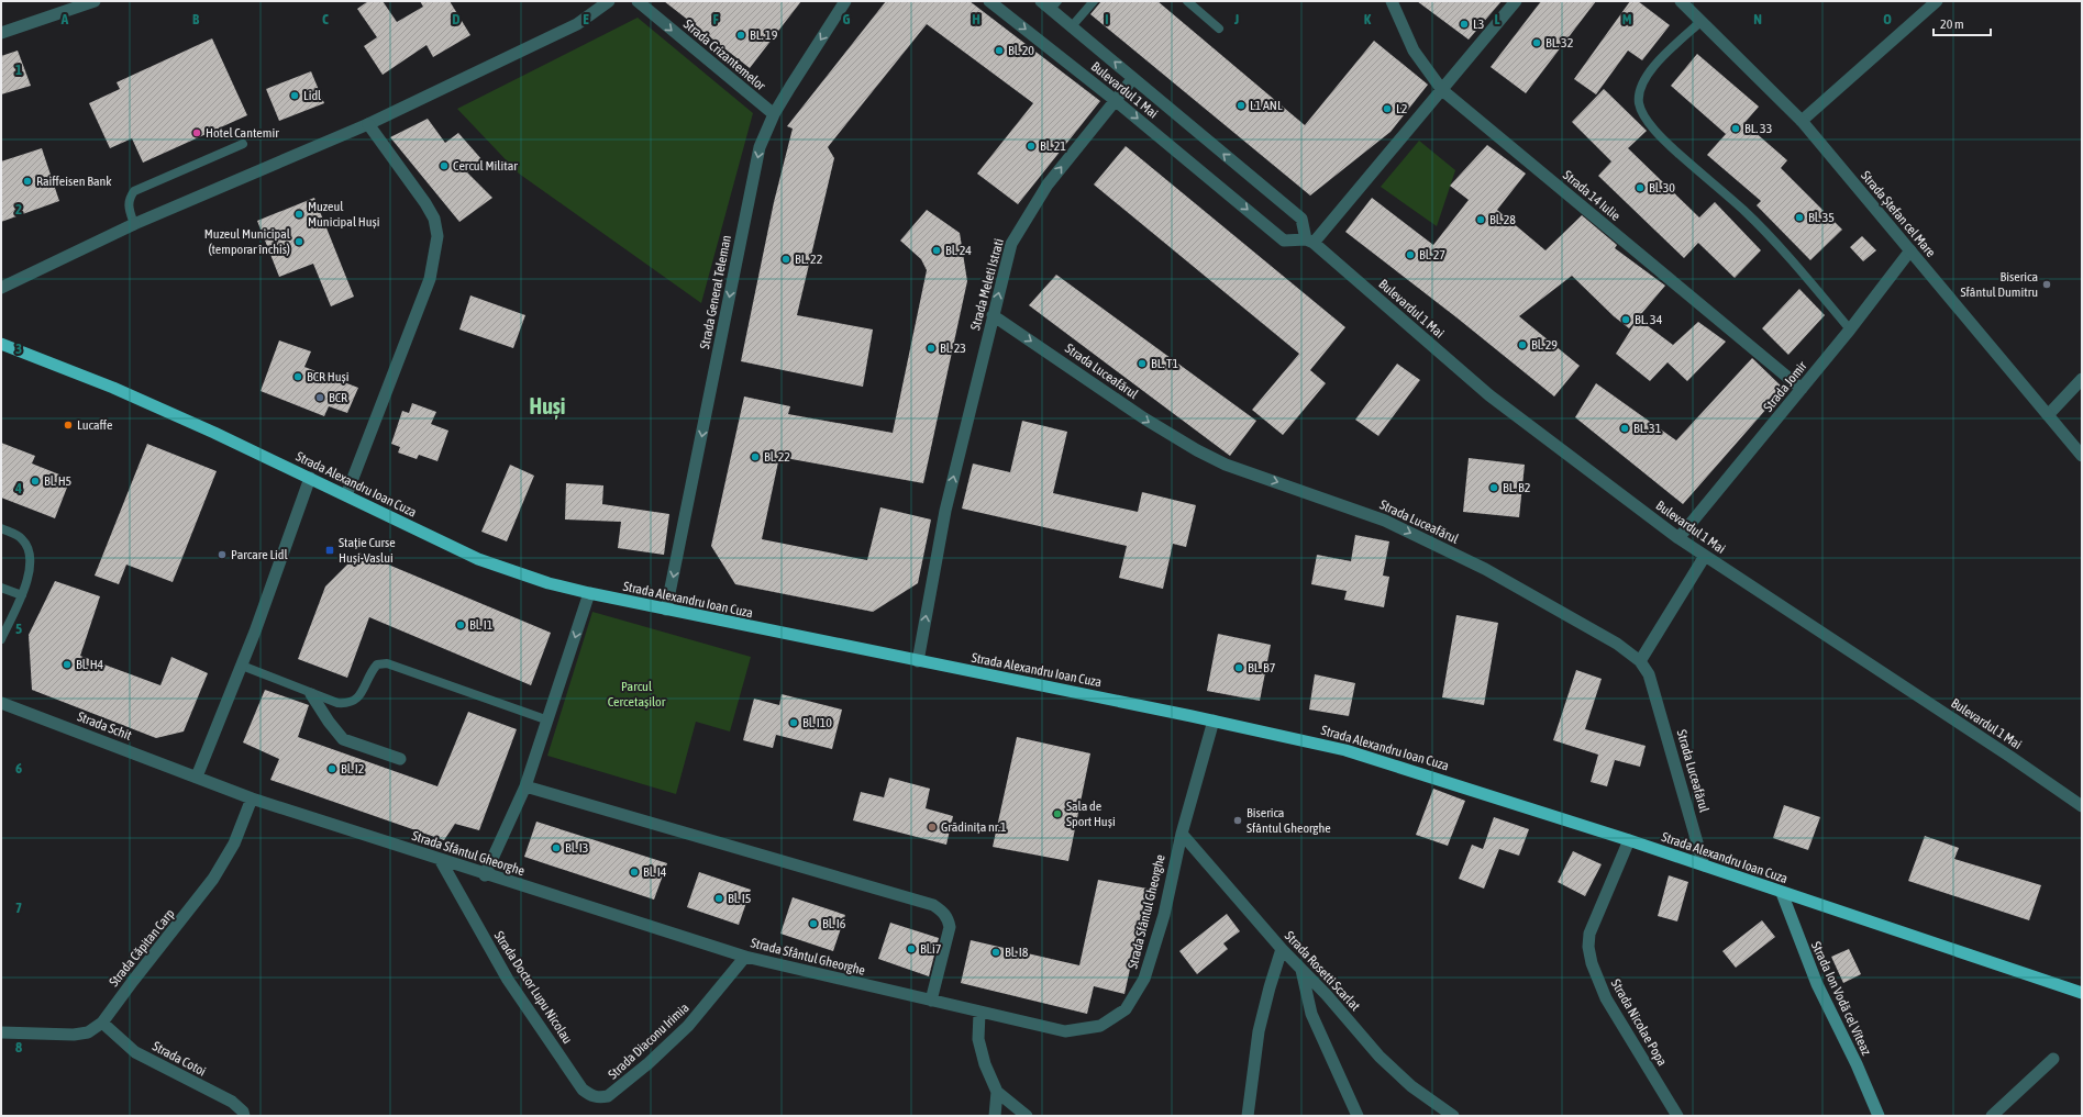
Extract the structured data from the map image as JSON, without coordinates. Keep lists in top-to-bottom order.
{
  "streets": {
    "highway": ["Strada Alexandru Ioan Cuza"],
    "main road": ["Strada Ion Vodă cel Viteaz"],
    "street": [
      "Strada Crizantemelor",
      "Bulevardul 1 Mai",
      "Strada 14 Iulie",
      "Strada Ștefan cel Mare",
      "Strada Meleti Istrati",
      "Strada General Teleman",
      "Strada Luceafărul",
      "Strada Jomir",
      "Strada Schit",
      "Strada Sfântul Gheorghe",
      "Strada Căpitan Carp",
      "Strada Rosetti Scarlat",
      "Strada Doctor Lupu Nicolau",
      "Strada Nicolae Popa",
      "Strada Diaconu Irimia",
      "Strada Cotoi"
    ]
  },
  "crossings": [
    ["Strada Crizantemelor", "Strada General Teleman"],
    ["Bulevardul 1 Mai", "Strada Meleti Istrati"],
    ["Bulevardul 1 Mai", "Strada Jomir"],
    ["Strada 14 Iulie", "Strada Jomir"],
    ["Strada Ștefan cel Mare", "Strada Jomir"],
    ["Strada Meleti Istrati", "Strada Luceafărul"],
    ["Strada Meleti Istrati", "Strada Alexandru Ioan Cuza"],
    ["Strada General Teleman", "Strada Alexandru Ioan Cuza"],
    ["Strada Luceafărul", "Strada Alexandru Ioan Cuza"],
    ["Strada Alexandru Ioan Cuza", "Strada Sfântul Gheorghe"],
    ["Strada Alexandru Ioan Cuza", "Strada Ion Vodă cel Viteaz"],
    ["Strada Alexandru Ioan Cuza", "Strada Nicolae Popa"],
    ["Strada Schit", "Strada Sfântul Gheorghe"],
    ["Strada Sfântul Gheorghe", "Strada Căpitan Carp"],
    ["Strada Sfântul Gheorghe", "Strada Rosetti Scarlat"],
    ["Strada Sfântul Gheorghe", "Strada Doctor Lupu Nicolau"],
    ["Strada Sfântul Gheorghe", "Strada Diaconu Irimia"],
    ["Strada Căpitan Carp", "Strada Cotoi"],
    ["Strada Doctor Lupu Nicolau", "Strada Diaconu Irimia"]
  ],
  "one_way": [
    "Strada Crizantemelor",
    "Strada Meleti Istrati",
    "Strada General Teleman",
    "Strada Luceafărul"
  ],
  "districts": ["Huși"],
  "parks": ["Parcul Cercetașilor"],
  "places": {
    "other": [
      "L3",
      "BL. 19",
      "BL. 32",
      "Bl. 20",
      "Lidl",
      "L1 ANL",
      "L2",
      "BL. 33",
      "Hotel Cantemir",
      "Bl. 21",
      "Cercul Militar",
      "Raiffeisen Bank",
      "Bl. 30",
      "Muzeul Municipal Huși",
      "Bl. 35",
      "Bl. 28",
      "Muzeul Municipal (temporar închis)",
      "Bl. 24",
      "Bl. 27",
      "BL. 22",
      "Biserica Sfântul Dumitru",
      "BL. 34",
      "Bl. 29",
      "Bl. 23",
      "BL. T1",
      "BCR Huși",
      "BCR",
      "Lucaffe",
      "BL. 31",
      "Bl. 22",
      "Bl. H5",
      "BL. B2",
      "Parcare Lidl",
      "Bl. I1",
      "Bl. H4",
      "BL. B7",
      "Bl. I10",
      "Bl. I2",
      "Sala de Sport Huși",
      "Biserica Sfântul Gheorghe",
      "Grădinița nr.1",
      "Bl. I3",
      "Bl. I4",
      "Bl. I5",
      "Bl. I6",
      "Bl.i7",
      "Bl. I8"
    ],
    "transit": ["Stație Curse Huși-Vaslui"]
  },
  "scale_bar": "20 m",
  "grid": {
    "columns": [
      "A",
      "B",
      "C",
      "D",
      "E",
      "F",
      "G",
      "H",
      "I",
      "J",
      "K",
      "L",
      "M",
      "N",
      "O"
    ],
    "rows": [
      "1",
      "2",
      "3",
      "4",
      "5",
      "6",
      "7",
      "8"
    ]
  }
}
